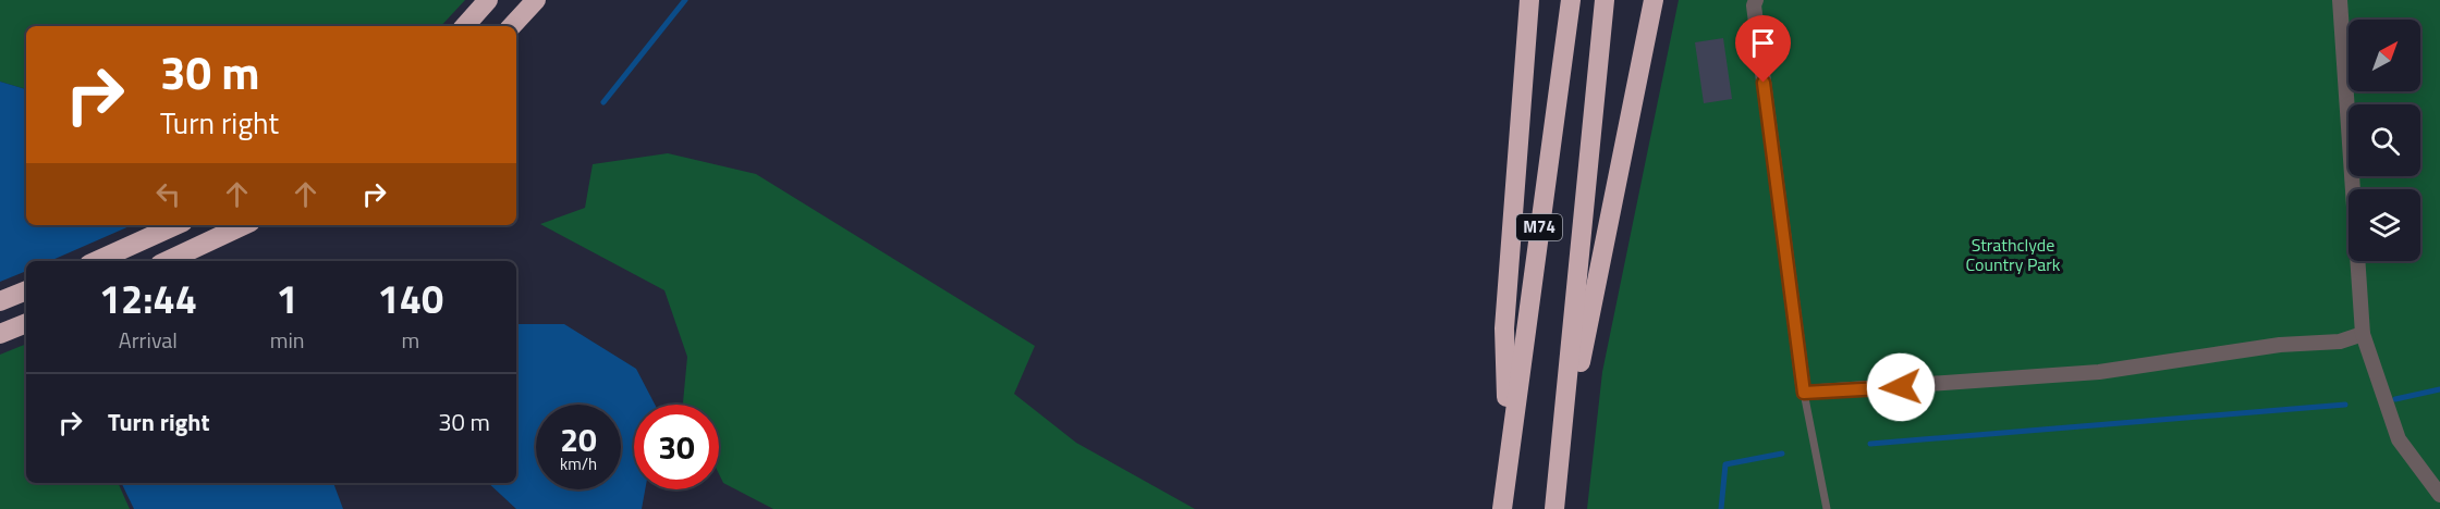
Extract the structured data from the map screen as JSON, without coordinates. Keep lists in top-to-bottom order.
{
  "streets": {
    "highway": ["M74"]
  },
  "parks": ["Strathclyde Country Park"],
  "north": "top right",
  "page": {
    "turn": ["30 m", "Turn right"],
    "eta": [
      "12:44",
      "Arrival",
      "1",
      "min",
      "140",
      "m"
    ],
    "list": [
      {
        "name": "Turn right",
        "value": "30 m"
      }
    ],
    "speed": "20 km/h",
    "limit": "30"
  }
}
